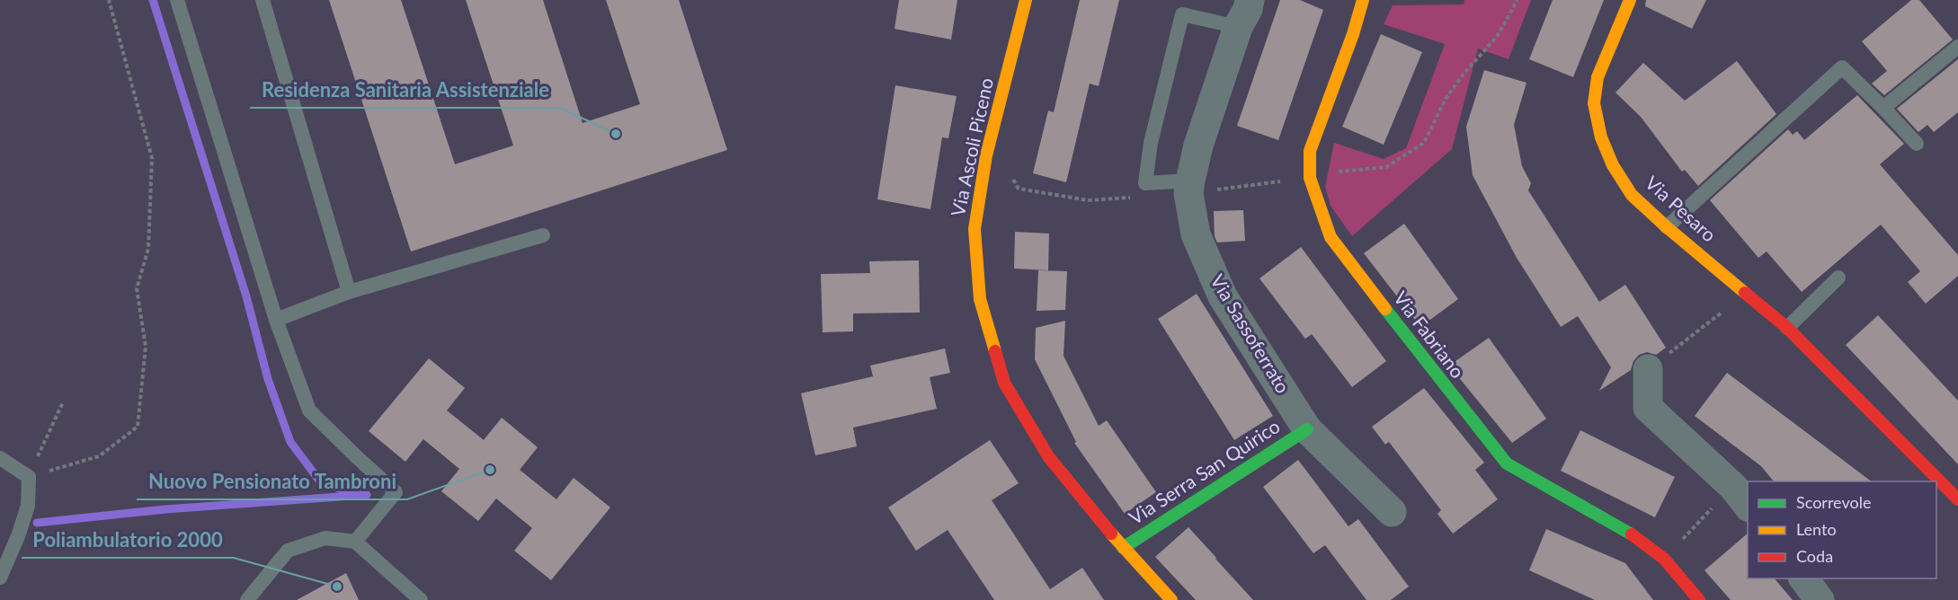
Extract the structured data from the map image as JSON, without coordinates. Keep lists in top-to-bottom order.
{
  "streets": {
    "street": [
      "Via Ascoli Piceno",
      "Via Pesaro",
      "Via Sassoferrato",
      "Via Fabriano",
      "Via Serra San Quirico"
    ]
  },
  "crossings": [
    ["Via Ascoli Piceno", "Via Serra San Quirico"],
    ["Via Sassoferrato", "Via Serra San Quirico"]
  ],
  "places": ["Residenza Sanitaria Assistenziale", "Nuovo Pensionato Tambroni", "Poliambulatorio 2000"],
  "legend": ["Scorrevole", "Lento", "Coda"]
}
